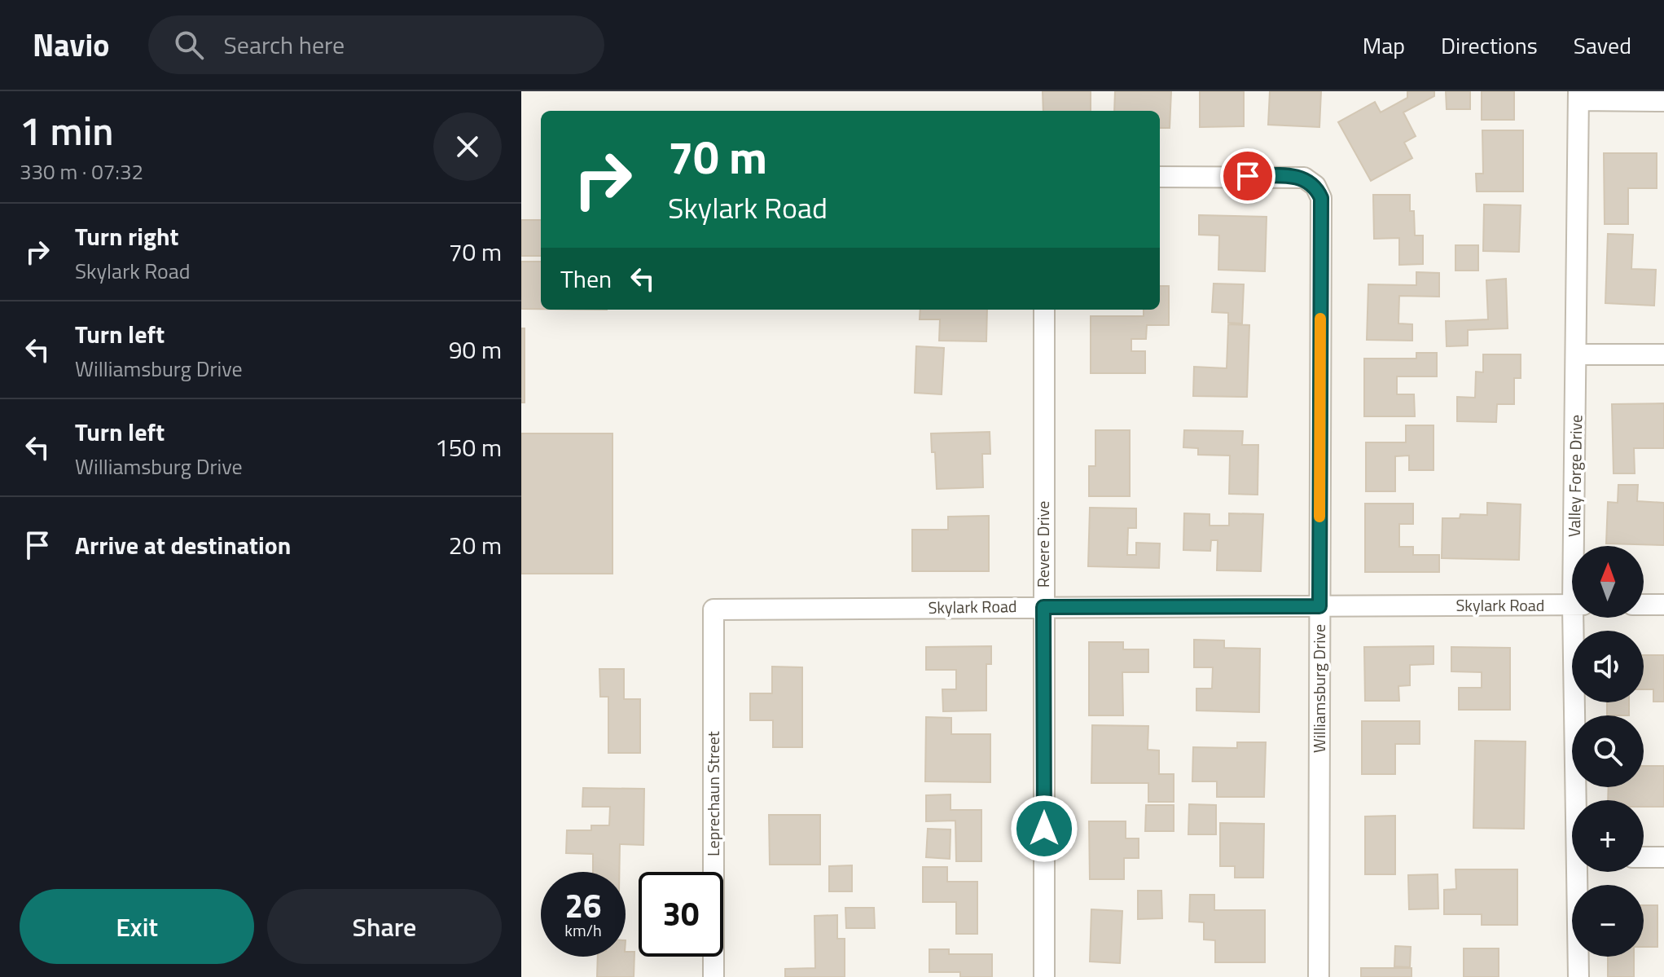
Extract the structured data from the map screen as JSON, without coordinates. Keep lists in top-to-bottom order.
{
  "streets": {
    "street": [
      "Valley Forge Drive",
      "Revere Drive",
      "Skylark Road",
      "Williamsburg Drive",
      "Leprechaun Street"
    ]
  },
  "crossings": [
    ["Revere Drive", "Skylark Road"],
    ["Skylark Road", "Williamsburg Drive"],
    ["Skylark Road", "Leprechaun Street"]
  ],
  "north": "top",
  "page": {
    "header": "Navio",
    "search": "Search here",
    "nav": ["Map", "Directions", "Saved"],
    "heading": ["1 min", "330 m · 07:32"],
    "turn": ["70 m", "Skylark Road"],
    "list": [
      {
        "name": "Turn right",
        "note": "Skylark Road",
        "value": "70 m"
      },
      {
        "name": "Turn left",
        "note": "Williamsburg Drive",
        "value": "90 m"
      },
      {
        "name": "Turn left",
        "note": "Williamsburg Drive",
        "value": "150 m"
      },
      {
        "name": "Arrive at destination",
        "value": "20 m"
      }
    ],
    "then": "Then",
    "map_buttons": ["+", "−"],
    "speed": "26 km/h",
    "limit": "30",
    "buttons": ["Exit", "Share"]
  }
}
